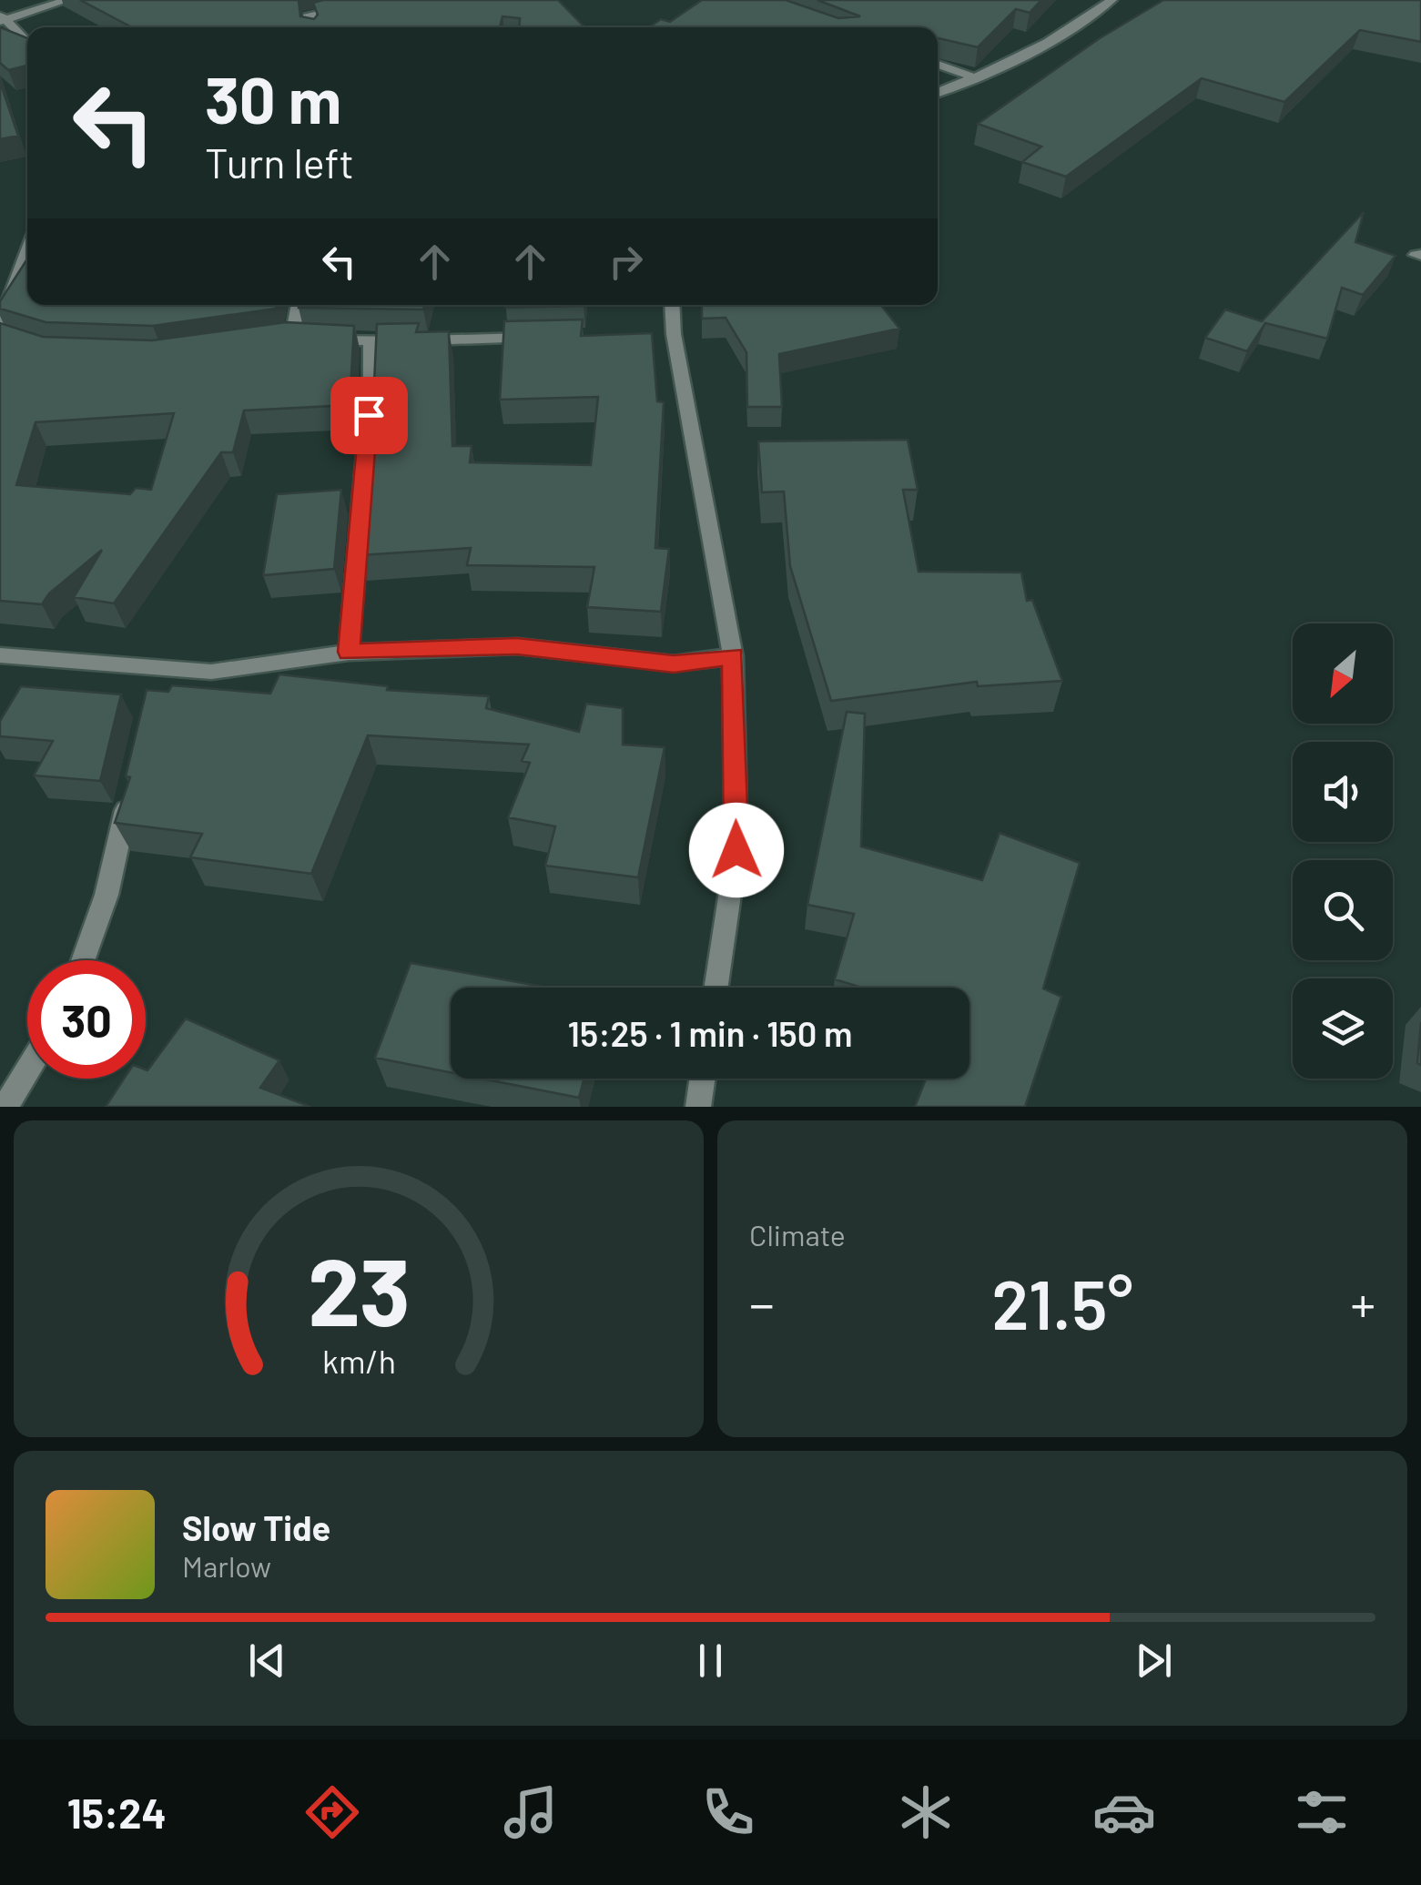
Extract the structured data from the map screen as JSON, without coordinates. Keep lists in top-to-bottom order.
{
  "north": "bottom left",
  "page": {
    "turn": ["30 m", "Turn left"],
    "limit": "30",
    "trip": "15:25 · 1 min · 150 m",
    "tile": "Climate",
    "heat": ["−", "21.5°", "+"],
    "song": ["Slow Tide", "Marlow"],
    "tabs": "15:24",
    "gauge": ["23", "km/h"]
  }
}
